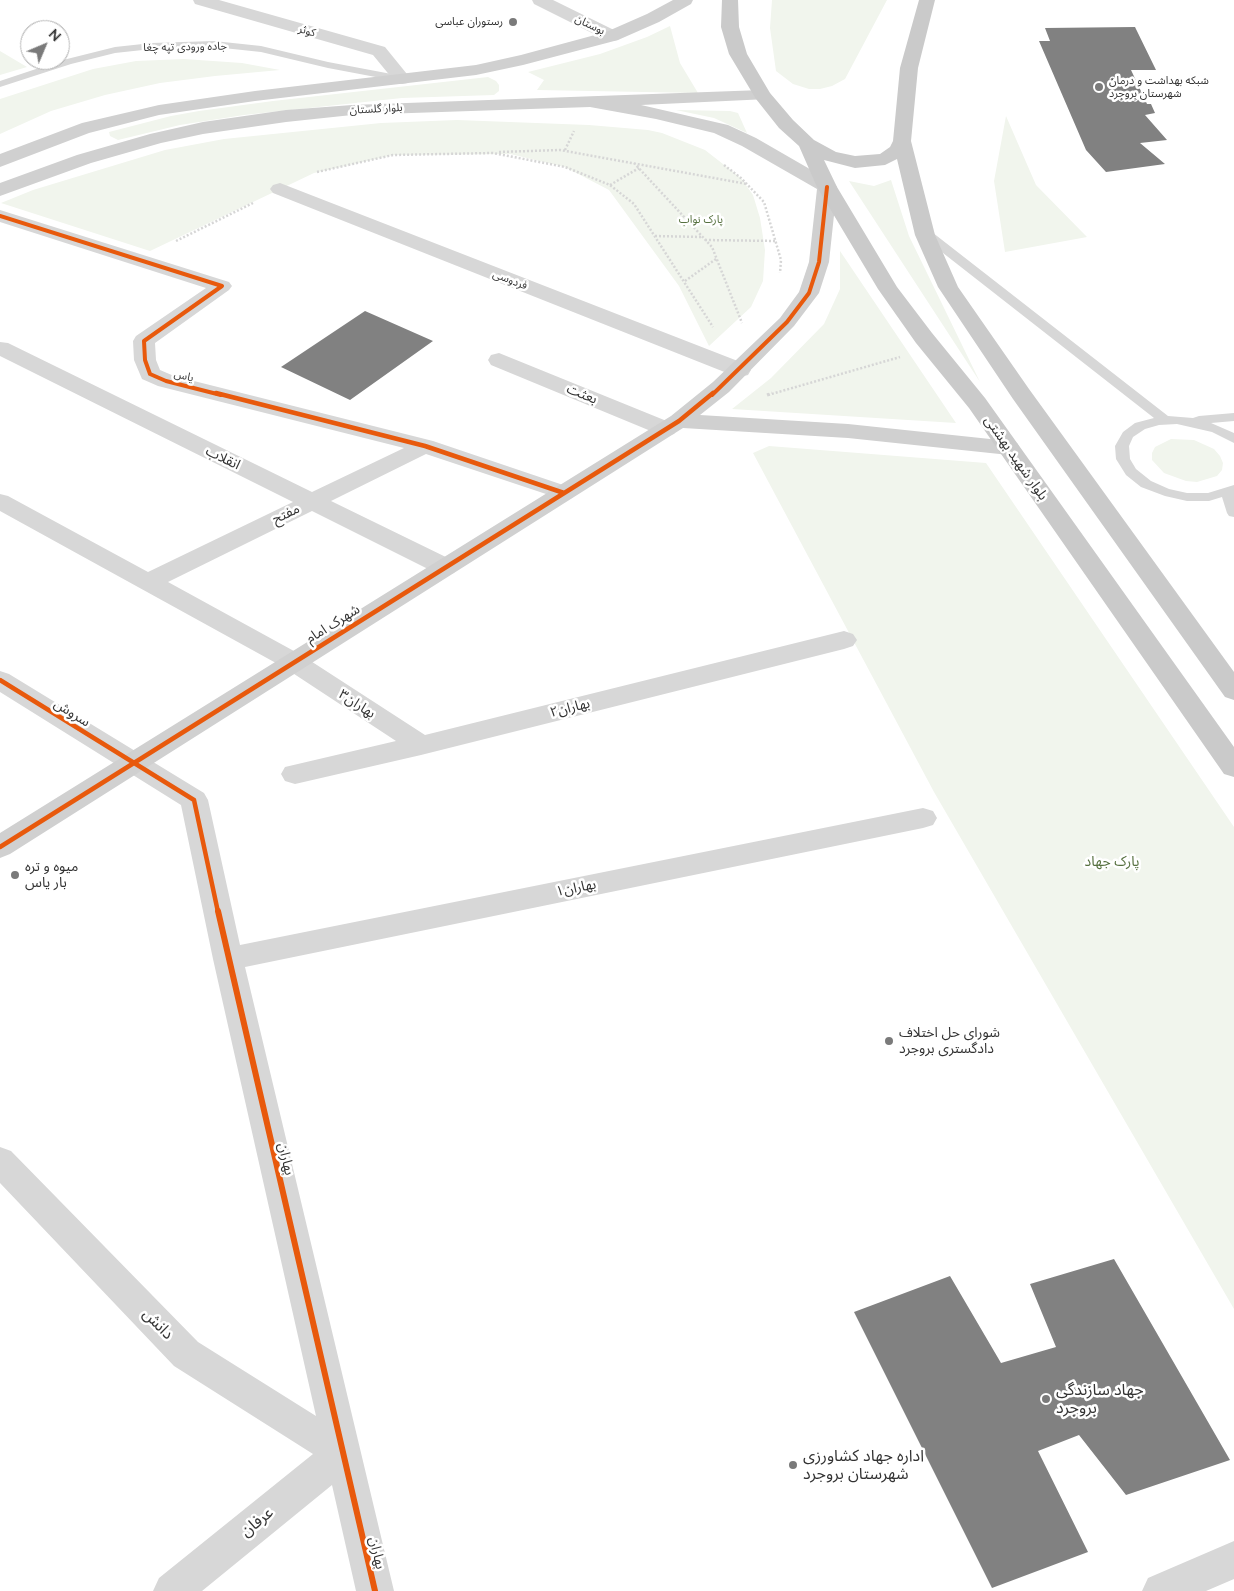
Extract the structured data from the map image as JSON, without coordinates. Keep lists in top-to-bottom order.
{
  "streets": {
    "main road": ["بلوار گلستان", "بلوار شهید بهشتی", "شهرک امام"],
    "street": [
      "بوستان",
      "کوثر",
      "فردوسی",
      "یاس",
      "بعثت",
      "انقلاب",
      "مفتح",
      "بهاران۳",
      "بهاران۲",
      "سروش",
      "بهاران۱",
      "بهاران",
      "دانش",
      "عرفان"
    ],
    "lane": ["جاده ورودی تپه چغا"]
  },
  "crossings": [
    ["بوستان", "بلوار گلستان"],
    ["کوثر", "جاده ورودی تپه چغا"],
    ["کوثر", "بلوار گلستان"],
    ["جاده ورودی تپه چغا", "بلوار گلستان"],
    ["فردوسی", "شهرک امام"],
    ["یاس", "مفتح"],
    ["یاس", "شهرک امام"],
    ["بعثت", "شهرک امام"],
    ["انقلاب", "مفتح"],
    ["انقلاب", "شهرک امام"],
    ["بلوار شهید بهشتی", "شهرک امام"],
    ["شهرک امام", "بهاران۳"],
    ["شهرک امام", "سروش"],
    ["شهرک امام", "بهاران"],
    ["بهاران۳", "بهاران۲"],
    ["سروش", "بهاران"],
    ["بهاران۱", "بهاران"],
    ["بهاران", "دانش"],
    ["بهاران", "عرفان"],
    ["دانش", "عرفان"]
  ],
  "parks": ["پارک نواب", "پارک جهاد"],
  "places": [
    "رستوران عباسی",
    "شبکه بهداشت و درمان شهرستان بروجرد",
    "میوه و تره بار یاس",
    "شورای حل اختلاف دادگستری بروجرد",
    "جهاد سازندگی بروجرد",
    "اداره جهاد کشاورزی شهرستان بروجرد"
  ],
  "north": "top right"
}
